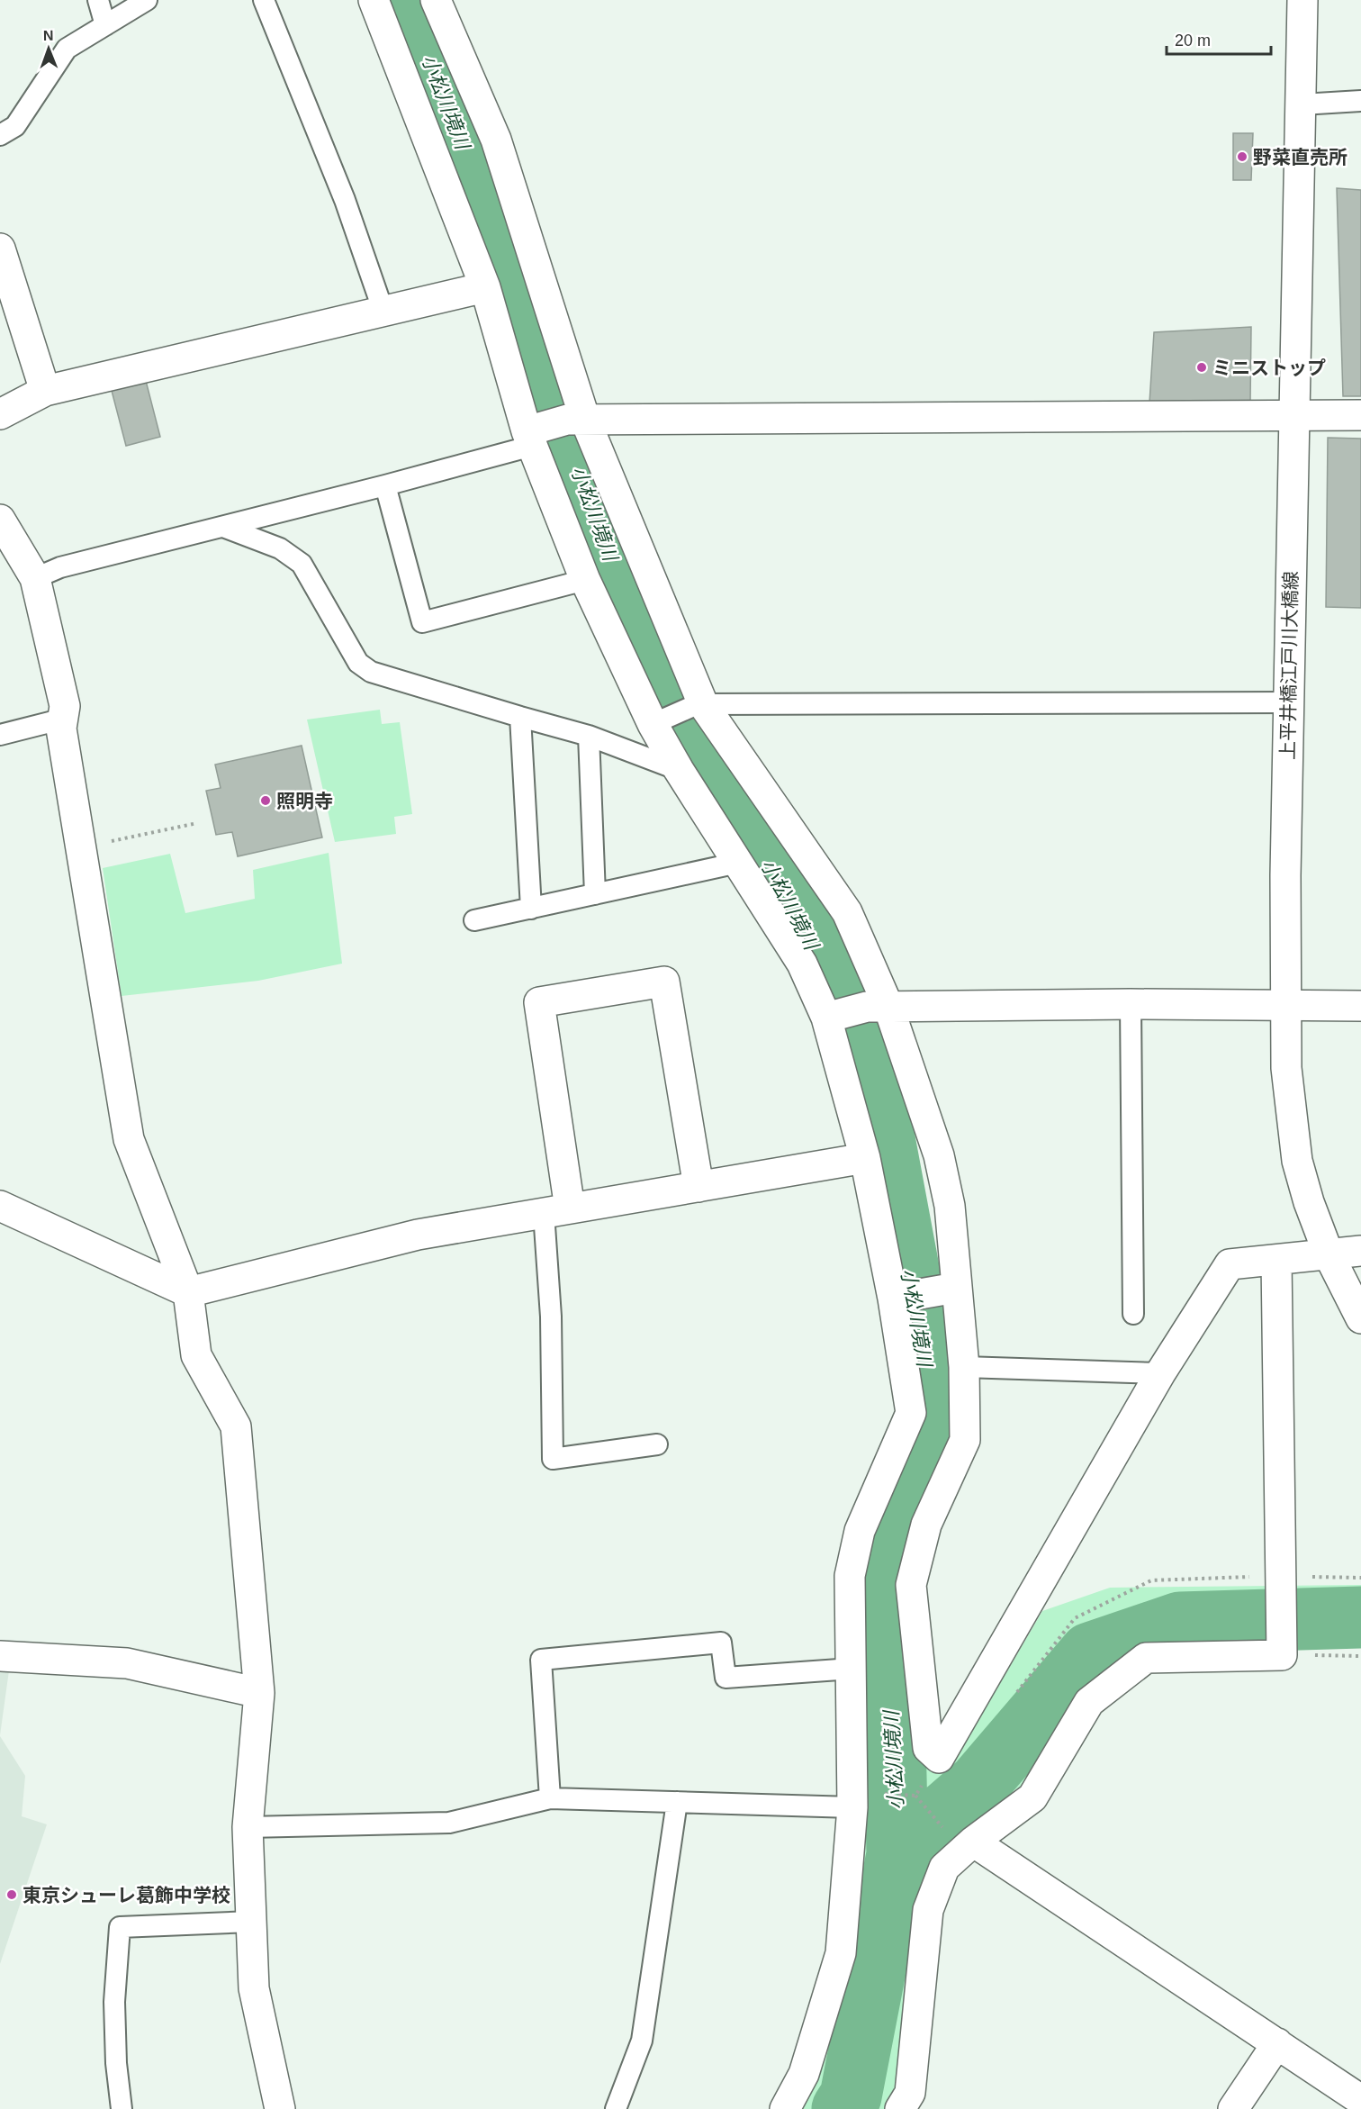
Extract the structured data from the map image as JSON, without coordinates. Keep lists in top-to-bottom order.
{
  "streets": {
    "street": ["上平井橋江戸川大橋線"]
  },
  "water": ["小松川境川"],
  "places": [
    "野菜直売所",
    "ミニストップ",
    "照明寺",
    "東京シューレ葛飾中学校"
  ],
  "scale_bar": "20 m",
  "north": "top"
}
